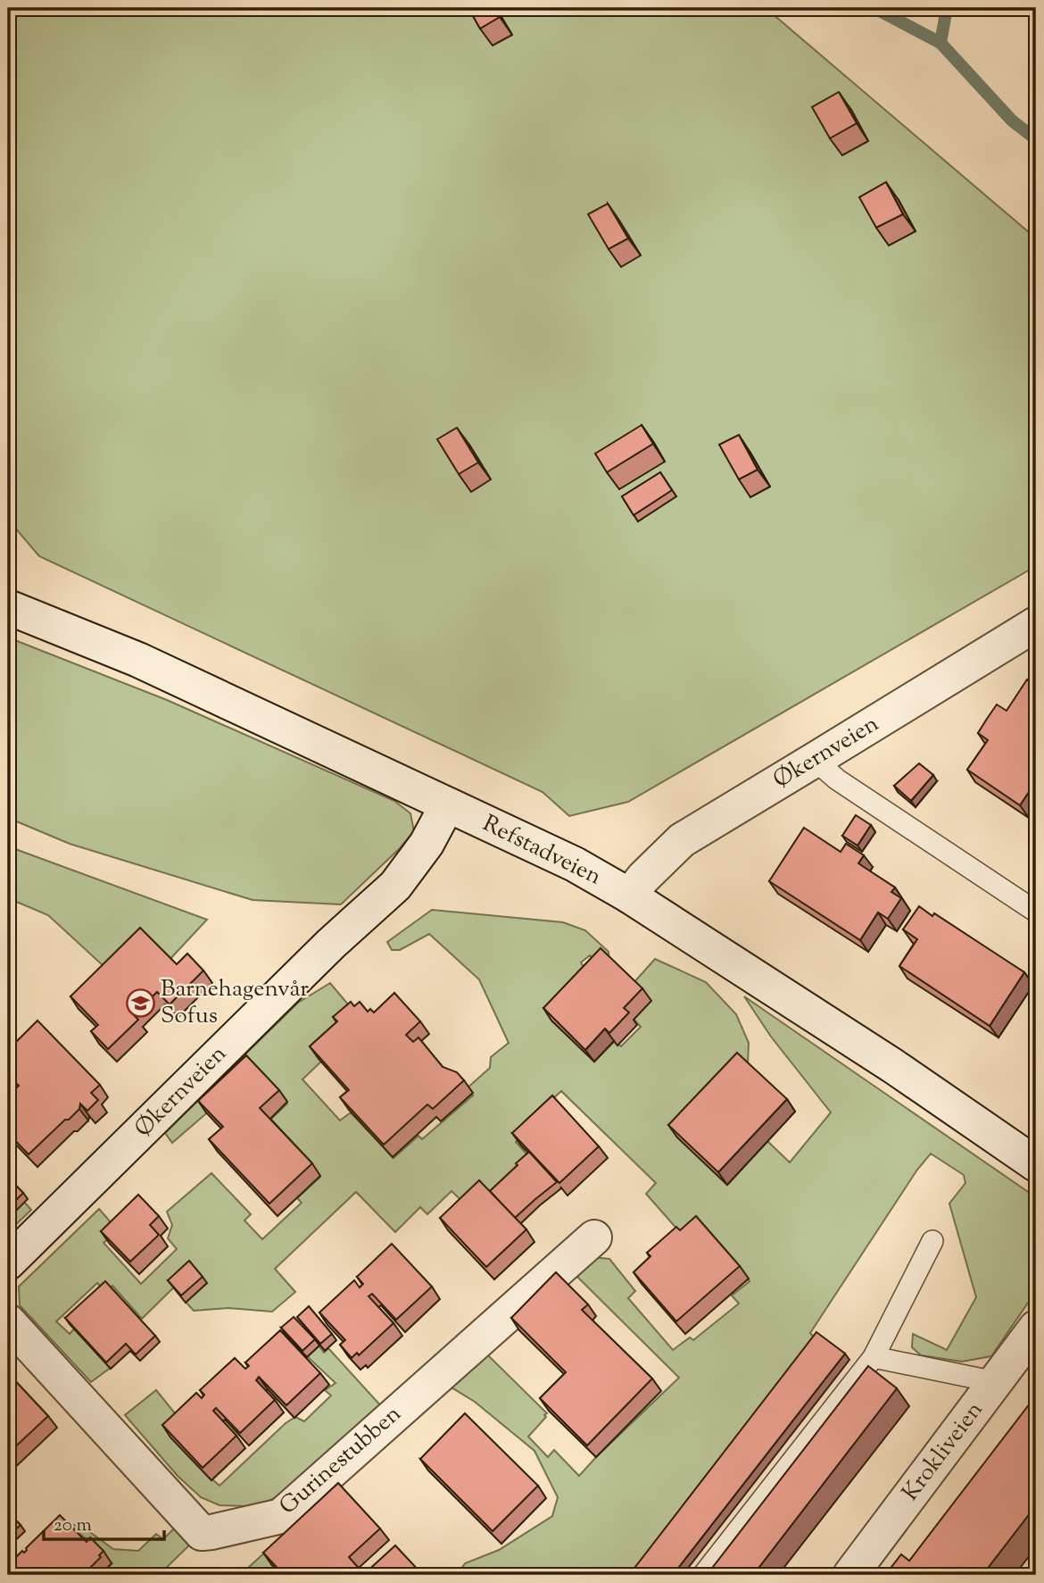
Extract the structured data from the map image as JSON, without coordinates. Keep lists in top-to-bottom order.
{
  "streets": {
    "street": [
      "Økernveien",
      "Refstadveien",
      "Krokliveien",
      "Gurinestubben"
    ]
  },
  "crossings": [
    ["Økernveien", "Refstadveien"]
  ],
  "places": {
    "school or university": ["Barnehagenvår Sofus"]
  },
  "scale_bar": "20 m"
}
